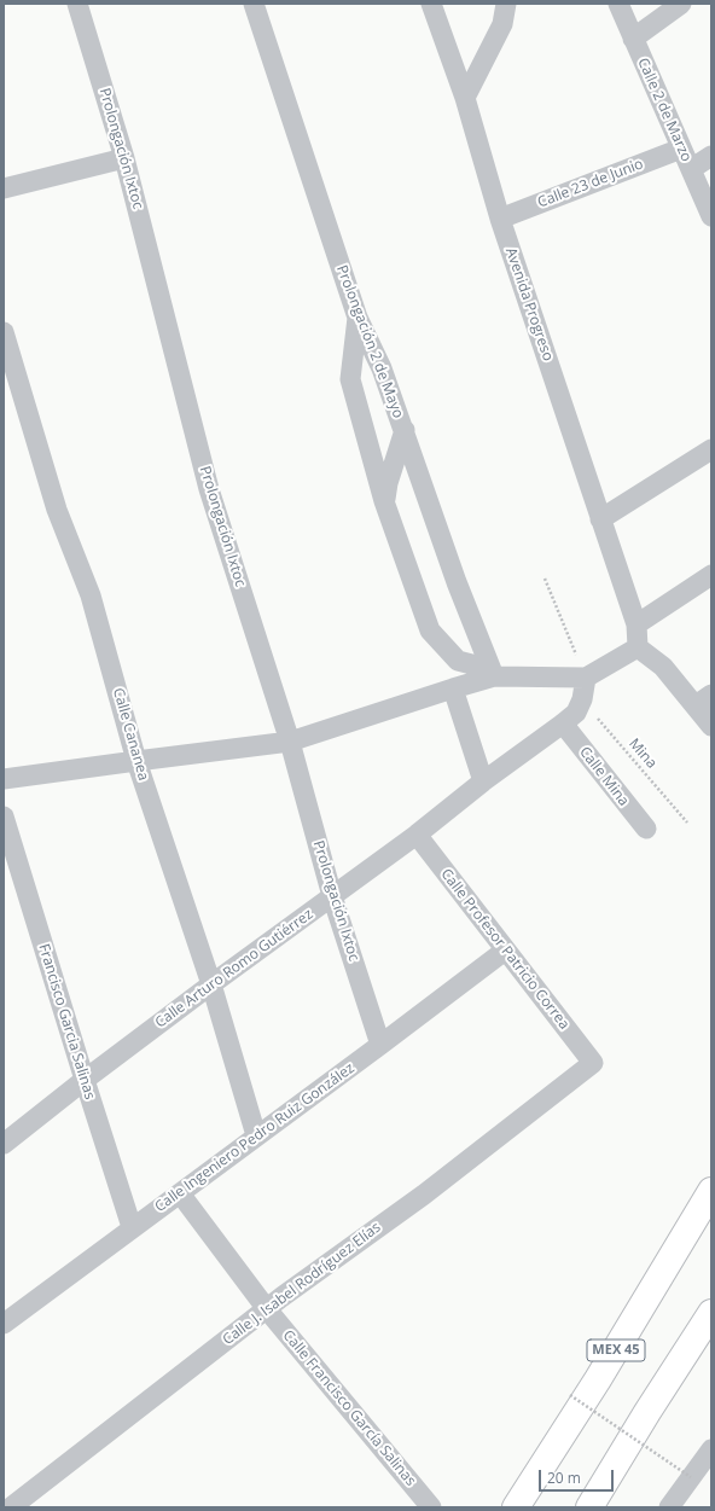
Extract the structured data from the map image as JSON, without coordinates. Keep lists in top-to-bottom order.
{
  "streets": {
    "main road": ["MEX 45"],
    "street": [
      "Calle 2 de Marzo",
      "Prolongación Ixtoc",
      "Calle 23 de Junio",
      "Avenida Progreso",
      "Prolongación 2 de Mayo",
      "Calle Cananea",
      "Calle Mina",
      "Calle Profesor Patricio Correa",
      "Calle Arturo Romo Gutiérrez",
      "Francisco Garcia Salinas",
      "Calle Ingeniero Pedro Ruiz González",
      "Calle J. Isabel Rodríguez Elías",
      "Calle Francisco García Salinas"
    ],
    "path": ["Mina"]
  },
  "crossings": [
    ["Calle 2 de Marzo", "Calle 23 de Junio"],
    ["Prolongación Ixtoc", "Calle Arturo Romo Gutiérrez"],
    ["Prolongación Ixtoc", "Calle Ingeniero Pedro Ruiz González"],
    ["Calle 23 de Junio", "Avenida Progreso"],
    ["Calle Cananea", "Calle Arturo Romo Gutiérrez"],
    ["Calle Cananea", "Calle Ingeniero Pedro Ruiz González"],
    ["Mina", "Calle Arturo Romo Gutiérrez"],
    ["Calle Mina", "Calle Arturo Romo Gutiérrez"],
    ["Calle Profesor Patricio Correa", "Calle Arturo Romo Gutiérrez"],
    ["Calle Profesor Patricio Correa", "Calle Ingeniero Pedro Ruiz González"],
    ["Calle Profesor Patricio Correa", "Calle J. Isabel Rodríguez Elías"],
    ["Calle Arturo Romo Gutiérrez", "Francisco Garcia Salinas"],
    ["Francisco Garcia Salinas", "Calle Ingeniero Pedro Ruiz González"],
    ["Calle Ingeniero Pedro Ruiz González", "Calle Francisco García Salinas"],
    ["Calle J. Isabel Rodríguez Elías", "Calle Francisco García Salinas"]
  ],
  "scale_bar": "20 m"
}
